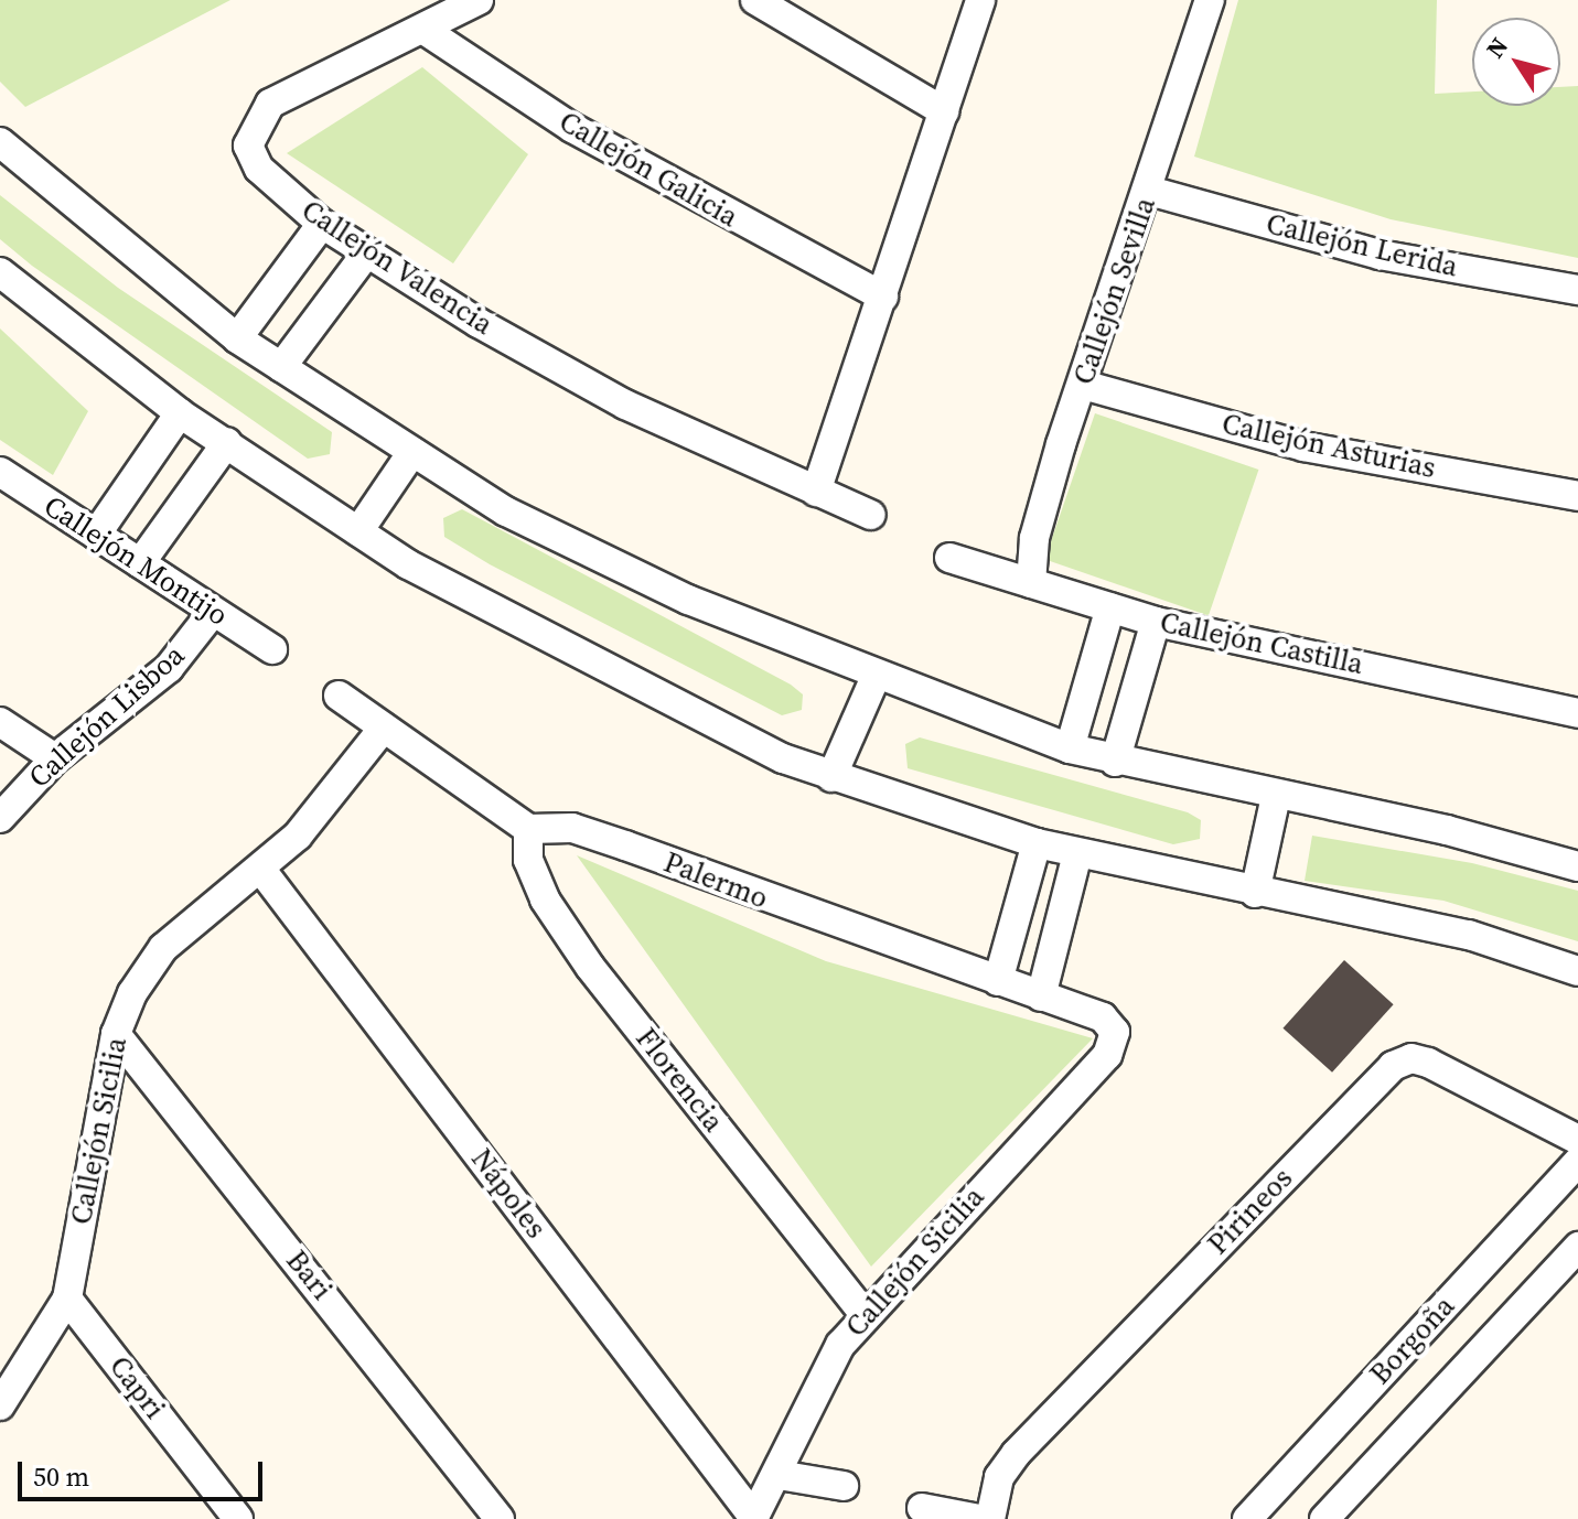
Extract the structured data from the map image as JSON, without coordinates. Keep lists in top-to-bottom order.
{
  "streets": {
    "street": [
      "Callejón Galicia",
      "Callejón Lerida",
      "Callejón Valencia",
      "Callejón Sevilla",
      "Callejón Asturias",
      "Callejón Montijo",
      "Callejón Castilla",
      "Callejón Lisboa",
      "Palermo",
      "Florencia",
      "Callejón Sicilia",
      "Nápoles",
      "Pirineos",
      "Bari",
      "Borgoña",
      "Capri"
    ]
  },
  "crossings": [
    ["Callejón Galicia", "Callejón Valencia"],
    ["Callejón Lerida", "Callejón Sevilla"],
    ["Callejón Sevilla", "Callejón Asturias"],
    ["Callejón Sevilla", "Callejón Castilla"],
    ["Callejón Montijo", "Callejón Lisboa"],
    ["Palermo", "Florencia"],
    ["Palermo", "Callejón Sicilia"],
    ["Florencia", "Callejón Sicilia"],
    ["Callejón Sicilia", "Nápoles"],
    ["Callejón Sicilia", "Bari"],
    ["Callejón Sicilia", "Capri"]
  ],
  "scale_bar": "50 m",
  "north": "top left"
}
